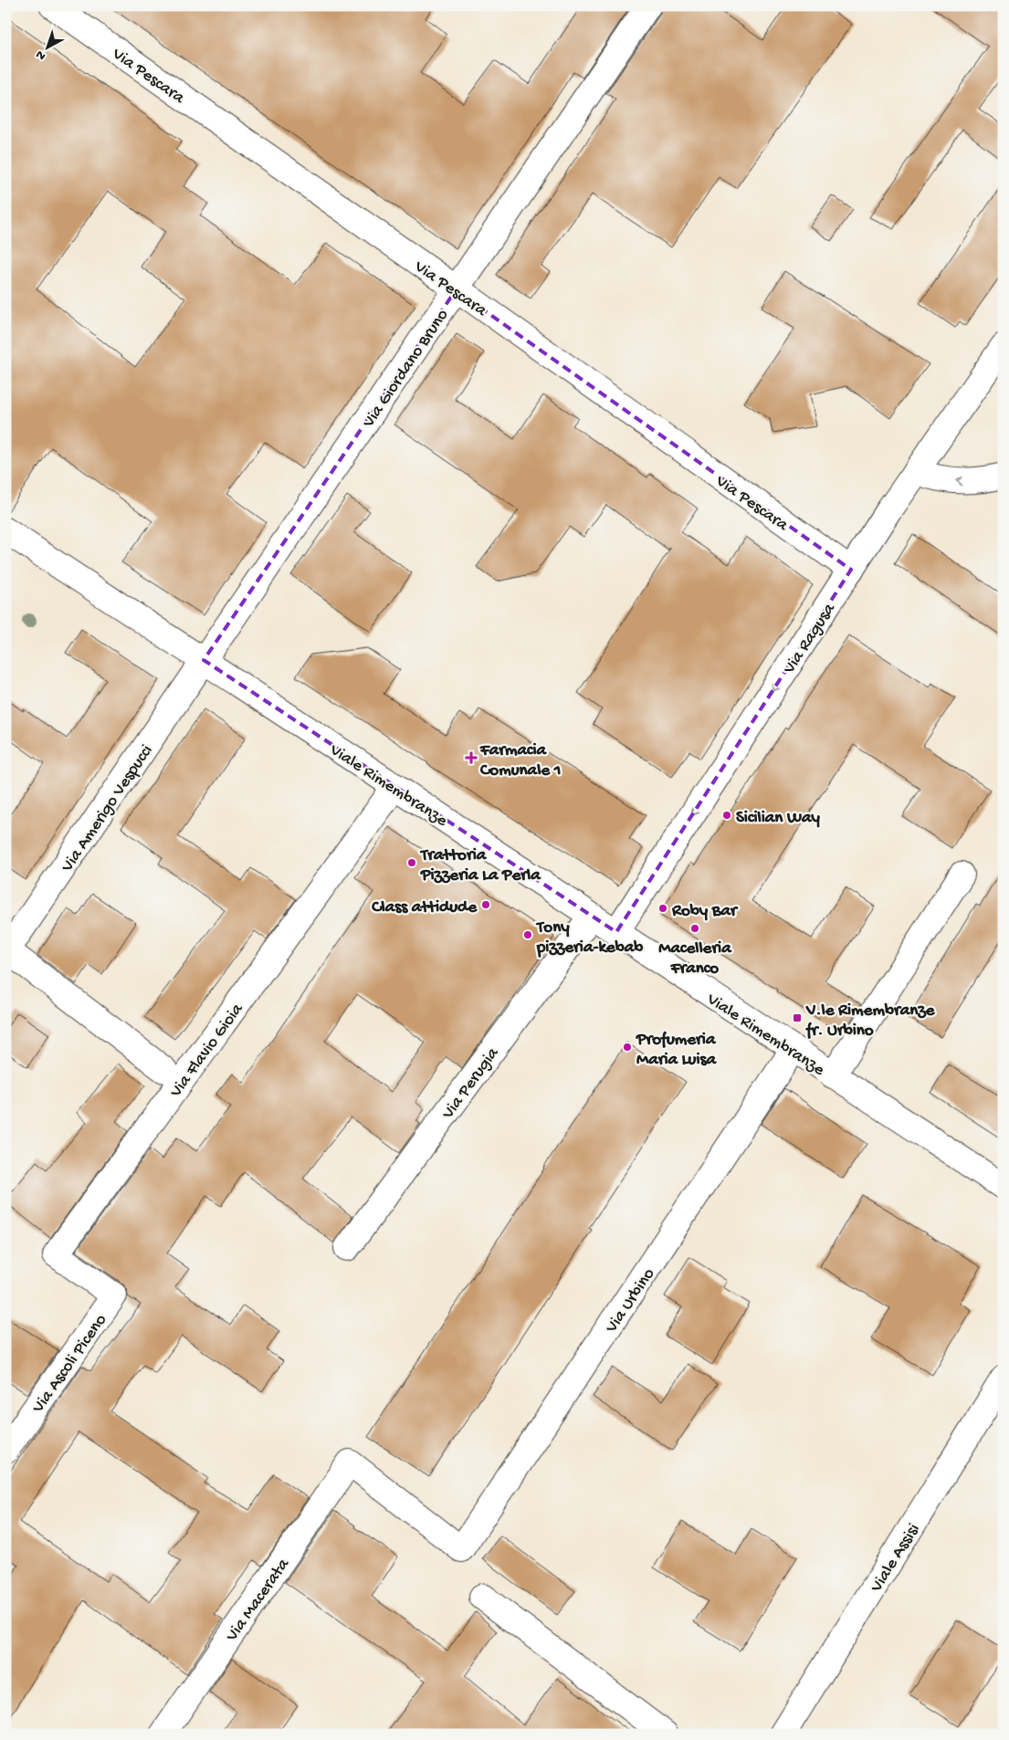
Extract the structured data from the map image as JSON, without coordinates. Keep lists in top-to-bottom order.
{
  "streets": {
    "street": [
      "Via Pescara",
      "Via Giordano Bruno",
      "Via Ragusa",
      "Viale Rimembranze",
      "Via Amerigo Vespucci",
      "Via Flavio Gioia",
      "Via Perugia",
      "Via Urbino",
      "Via Ascoli Piceno",
      "Viale Assisi",
      "Via Macerata"
    ]
  },
  "crossings": [
    ["Via Pescara", "Via Giordano Bruno"],
    ["Via Pescara", "Via Ragusa"],
    ["Via Giordano Bruno", "Viale Rimembranze"],
    ["Via Giordano Bruno", "Via Amerigo Vespucci"],
    ["Via Ragusa", "Viale Rimembranze"],
    ["Viale Rimembranze", "Via Amerigo Vespucci"],
    ["Viale Rimembranze", "Via Flavio Gioia"],
    ["Viale Rimembranze", "Via Perugia"],
    ["Viale Rimembranze", "Via Urbino"],
    ["Via Flavio Gioia", "Via Ascoli Piceno"],
    ["Via Urbino", "Via Macerata"]
  ],
  "one_way": ["Via Ragusa"],
  "places": {
    "health": ["Farmacia Comunale 1"],
    "other": [
      "Sicilian Way",
      "Trattoria Pizzeria La Perla",
      "Class attidude",
      "Roby Bar",
      "Macelleria Franco",
      "Tony pizzeria-kebab",
      "Profumeria Maria Luisa"
    ],
    "transit": ["V.le Rimembranze fr. Urbino"]
  },
  "north": "bottom left"
}
